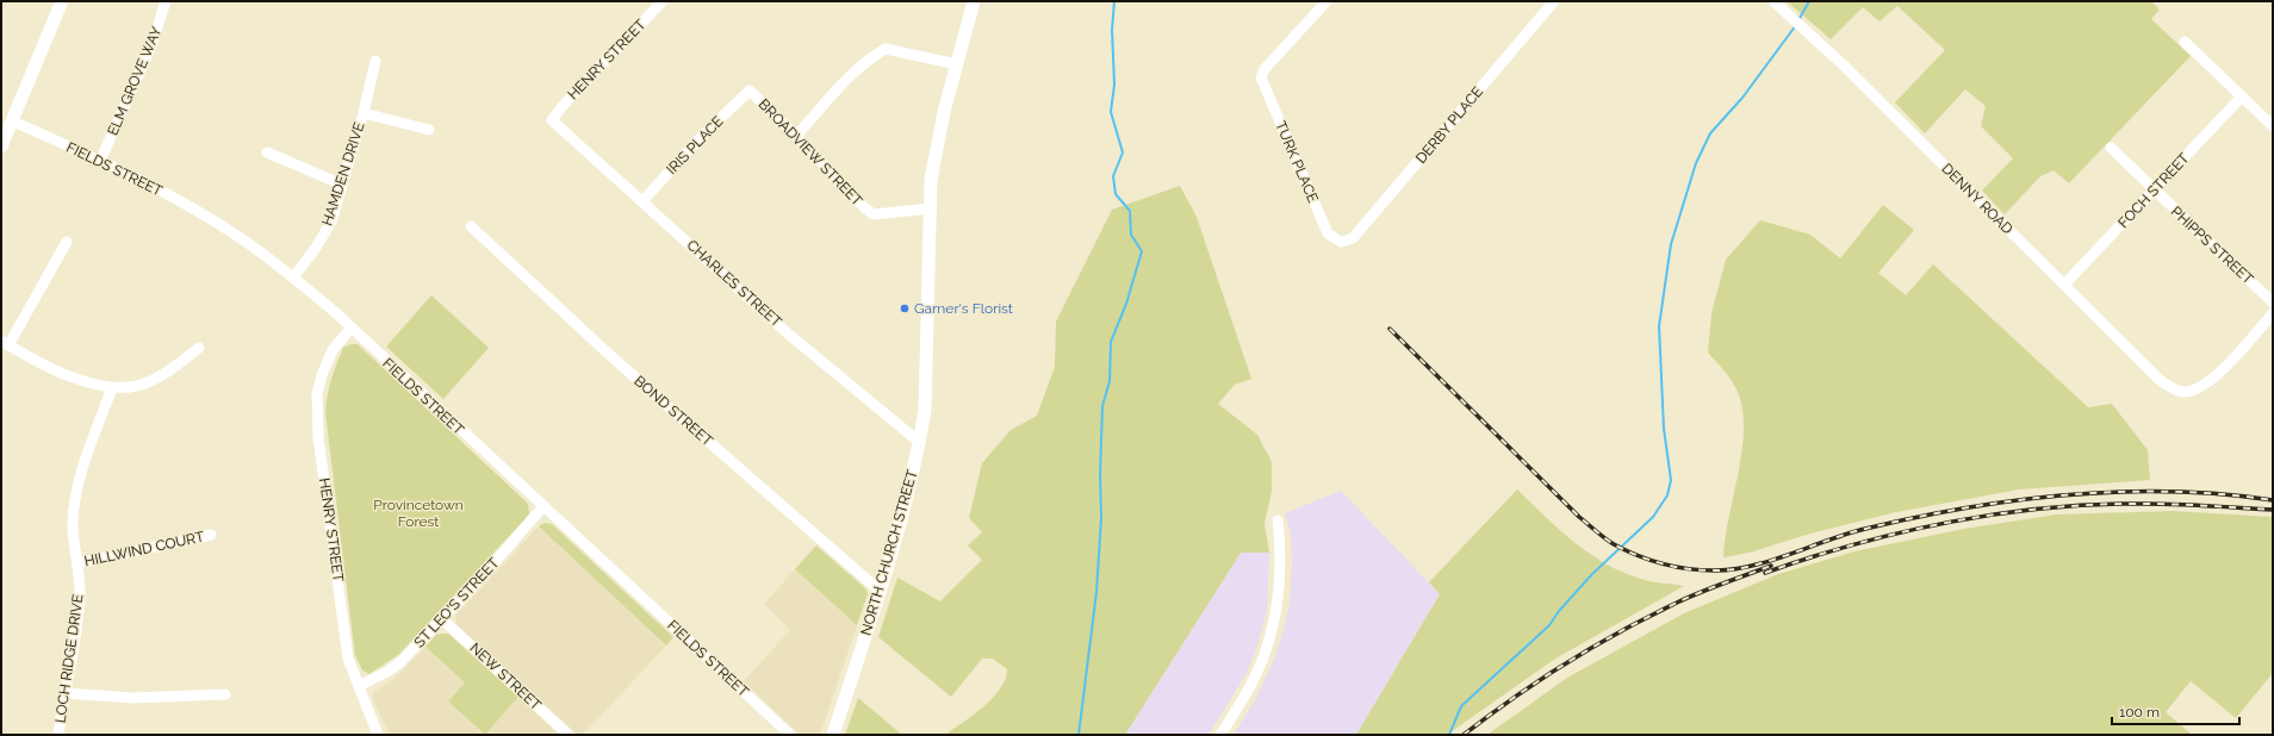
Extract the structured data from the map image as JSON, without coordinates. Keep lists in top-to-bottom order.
{
  "streets": {
    "main road": ["NORTH CHURCH STREET"],
    "street": [
      "HENRY STREET",
      "ELM GROVE WAY",
      "DERBY PLACE",
      "IRIS PLACE",
      "BROADVIEW STREET",
      "TURK PLACE",
      "FIELDS STREET",
      "HAMDEN DRIVE",
      "FOCH STREET",
      "DENNY ROAD",
      "PHIPPS STREET",
      "CHARLES STREET",
      "BOND STREET",
      "HILLWIND COURT",
      "ST LEO'S STREET",
      "LOCH RIDGE DRIVE",
      "NEW STREET"
    ]
  },
  "crossings": [
    ["HENRY STREET", "FIELDS STREET"],
    ["HENRY STREET", "CHARLES STREET"],
    ["HENRY STREET", "ST LEO'S STREET"],
    ["ELM GROVE WAY", "FIELDS STREET"],
    ["DERBY PLACE", "TURK PLACE"],
    ["IRIS PLACE", "BROADVIEW STREET"],
    ["IRIS PLACE", "CHARLES STREET"],
    ["BROADVIEW STREET", "NORTH CHURCH STREET"],
    ["FIELDS STREET", "HAMDEN DRIVE"],
    ["FIELDS STREET", "ST LEO'S STREET"],
    ["FOCH STREET", "DENNY ROAD"],
    ["FOCH STREET", "PHIPPS STREET"],
    ["CHARLES STREET", "NORTH CHURCH STREET"],
    ["BOND STREET", "NORTH CHURCH STREET"],
    ["HILLWIND COURT", "LOCH RIDGE DRIVE"],
    ["ST LEO'S STREET", "NEW STREET"]
  ],
  "parks": ["Provincetown Forest"],
  "places": ["Garner's Florist"],
  "scale_bar": "100 m"
}
